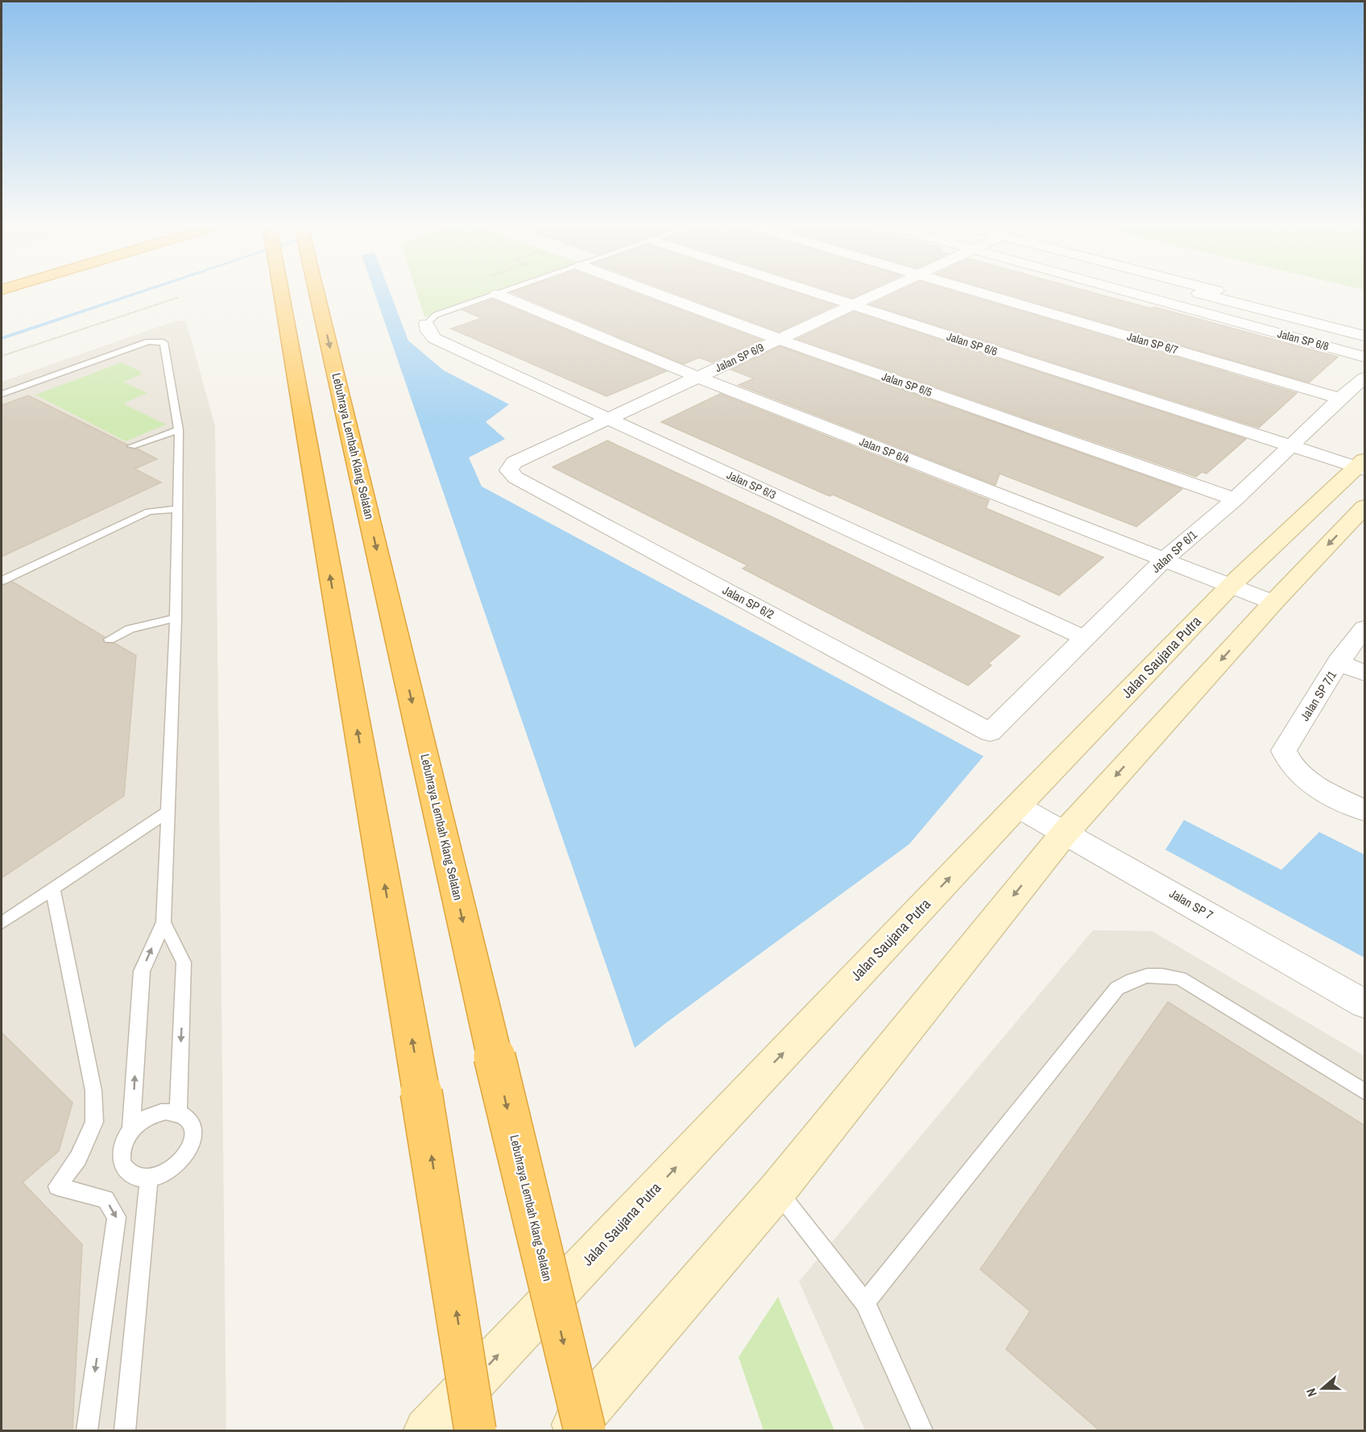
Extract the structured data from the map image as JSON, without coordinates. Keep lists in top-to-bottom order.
{
  "streets": {
    "highway": ["Lebuhraya Lembah Klang Selatan"],
    "main road": ["Jalan Saujana Putra"],
    "street": [
      "Jalan SP 6/8",
      "Jalan SP 6/7",
      "Jalan SP 6/6",
      "Jalan SP 6/9",
      "Jalan SP 6/5",
      "Jalan SP 6/4",
      "Jalan SP 6/3",
      "Jalan SP 6/1",
      "Jalan SP 6/2",
      "Jalan SP 7/1",
      "Jalan SP 7"
    ]
  },
  "crossings": [
    ["Jalan SP 6/7", "Jalan SP 6/1"],
    ["Jalan SP 6/6", "Jalan SP 6/9"],
    ["Jalan SP 6/6", "Jalan SP 6/1"],
    ["Jalan SP 6/6", "Jalan Saujana Putra"],
    ["Jalan SP 6/9", "Jalan SP 6/5"],
    ["Jalan SP 6/9", "Jalan SP 6/4"],
    ["Jalan SP 6/9", "Jalan SP 6/3"],
    ["Jalan SP 6/9", "Jalan SP 6/2"],
    ["Jalan SP 6/5", "Jalan SP 6/1"],
    ["Jalan SP 6/4", "Jalan SP 6/1"],
    ["Jalan SP 6/4", "Jalan Saujana Putra"],
    ["Jalan SP 6/3", "Jalan SP 6/1"],
    ["Jalan SP 6/1", "Jalan SP 6/2"],
    ["Jalan Saujana Putra", "Jalan SP 7"]
  ],
  "north": "left"
}
